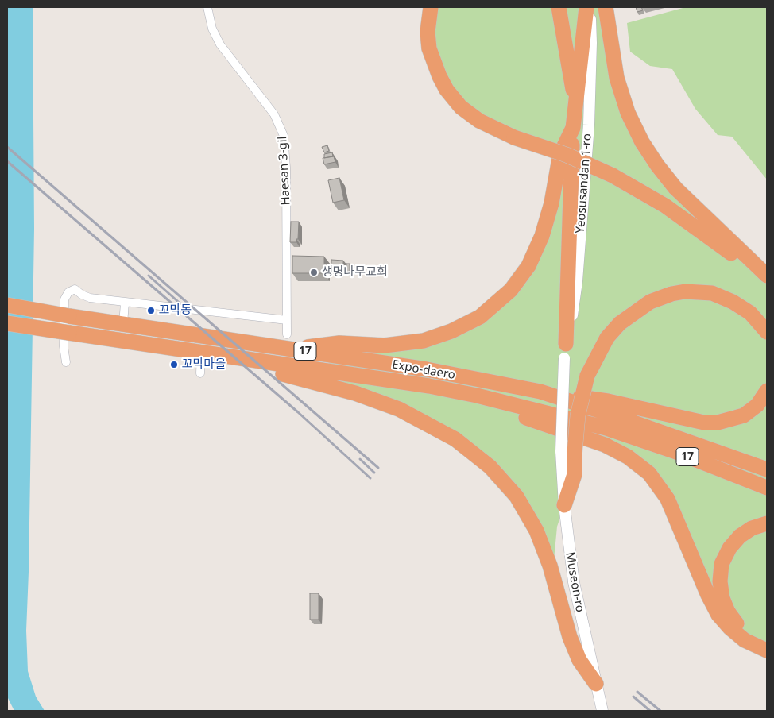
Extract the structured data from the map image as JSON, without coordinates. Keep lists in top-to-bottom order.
{
  "streets": {
    "highway": ["17", "Expo-daero"],
    "street": ["Haesan 3-gil", "Yeosusandan 1-ro", "Museon-ro"]
  },
  "places": ["생명나무교회", "꼬막동", "꼬막마을"]
}
